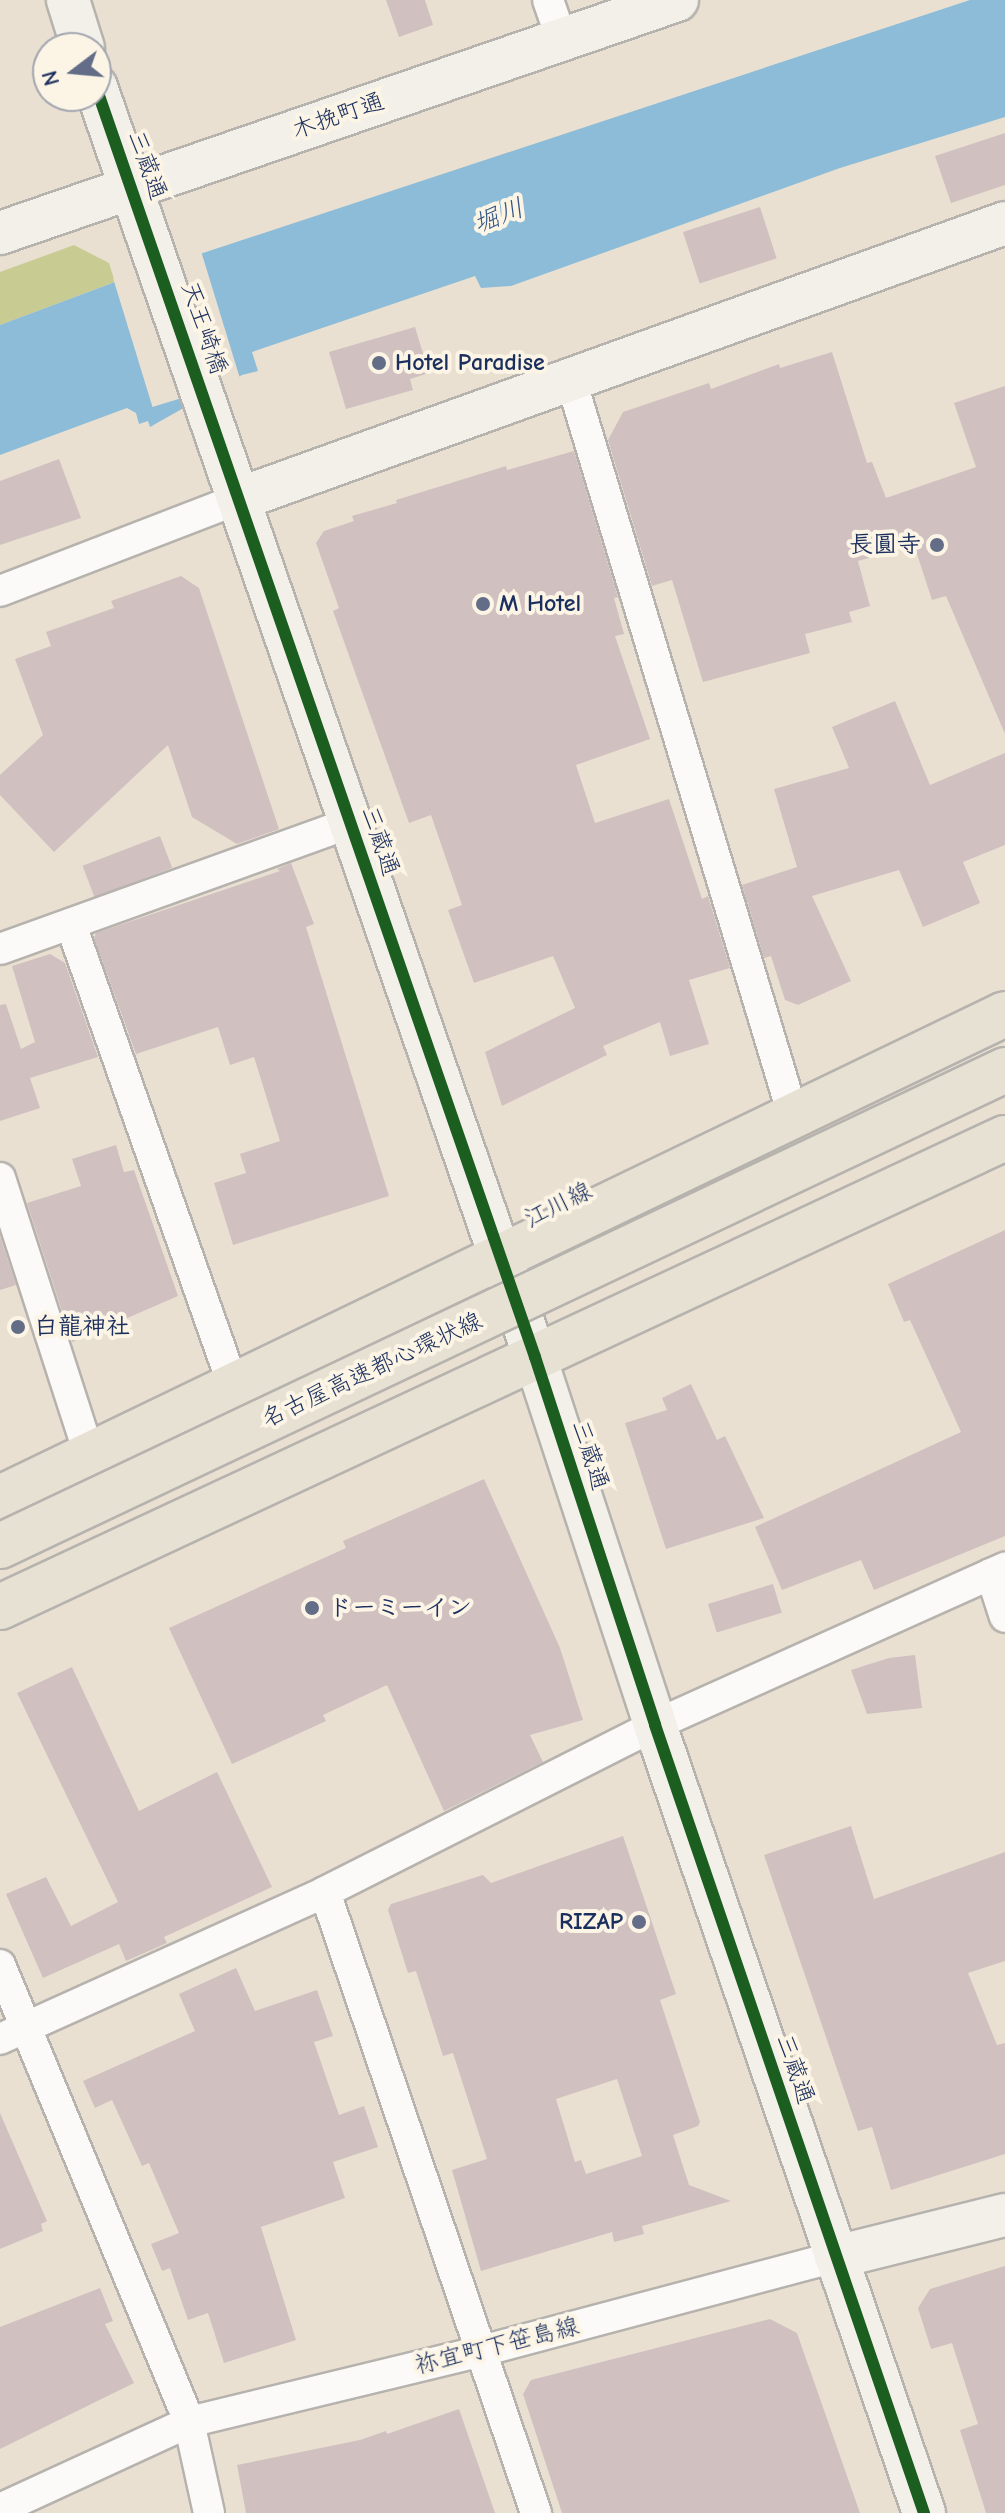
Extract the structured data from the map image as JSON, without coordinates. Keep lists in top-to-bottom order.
{
  "streets": {
    "main road": ["江川線", "名古屋高速都心環状線"],
    "street": [
      "木挽町通",
      "三蔵通",
      "天王崎橋",
      "祢宜町下笹島線"
    ]
  },
  "crossings": [
    ["木挽町通", "三蔵通"],
    ["三蔵通", "天王崎橋"],
    ["三蔵通", "江川線"],
    ["三蔵通", "祢宜町下笹島線"]
  ],
  "water": ["堀川"],
  "places": [
    "Hotel Paradise",
    "長圓寺",
    "M Hotel",
    "白龍神社",
    "ドーミーイン",
    "RIZAP"
  ],
  "north": "left"
}
